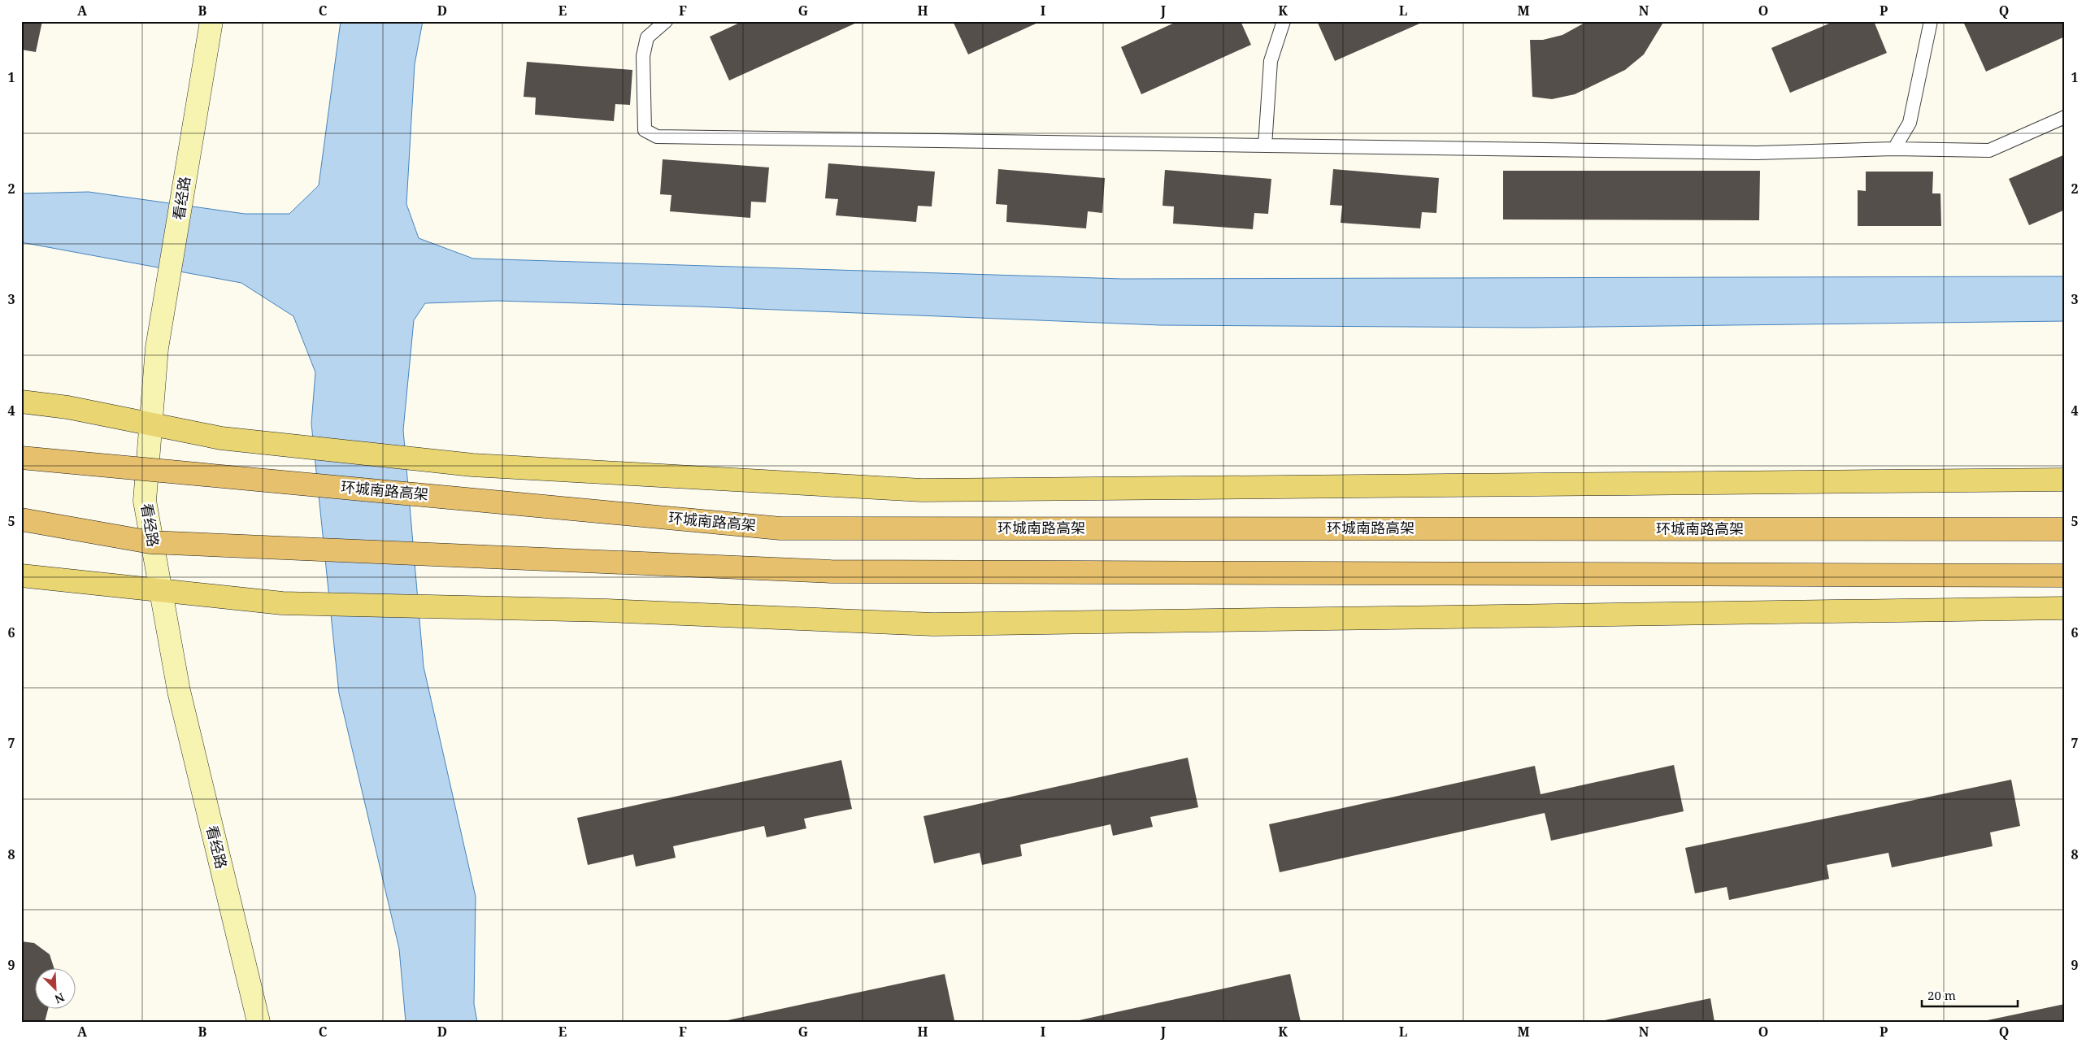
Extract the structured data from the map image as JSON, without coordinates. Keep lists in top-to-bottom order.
{
  "streets": {
    "highway": ["环城南路高架"],
    "main road": ["看经路"]
  },
  "scale_bar": "20 m",
  "north": "bottom right",
  "grid": {
    "columns": [
      "A",
      "B",
      "C",
      "D",
      "E",
      "F",
      "G",
      "H",
      "I",
      "J",
      "K",
      "L",
      "M",
      "N",
      "O",
      "P",
      "Q"
    ],
    "rows": [
      "1",
      "2",
      "3",
      "4",
      "5",
      "6",
      "7",
      "8",
      "9"
    ]
  }
}
